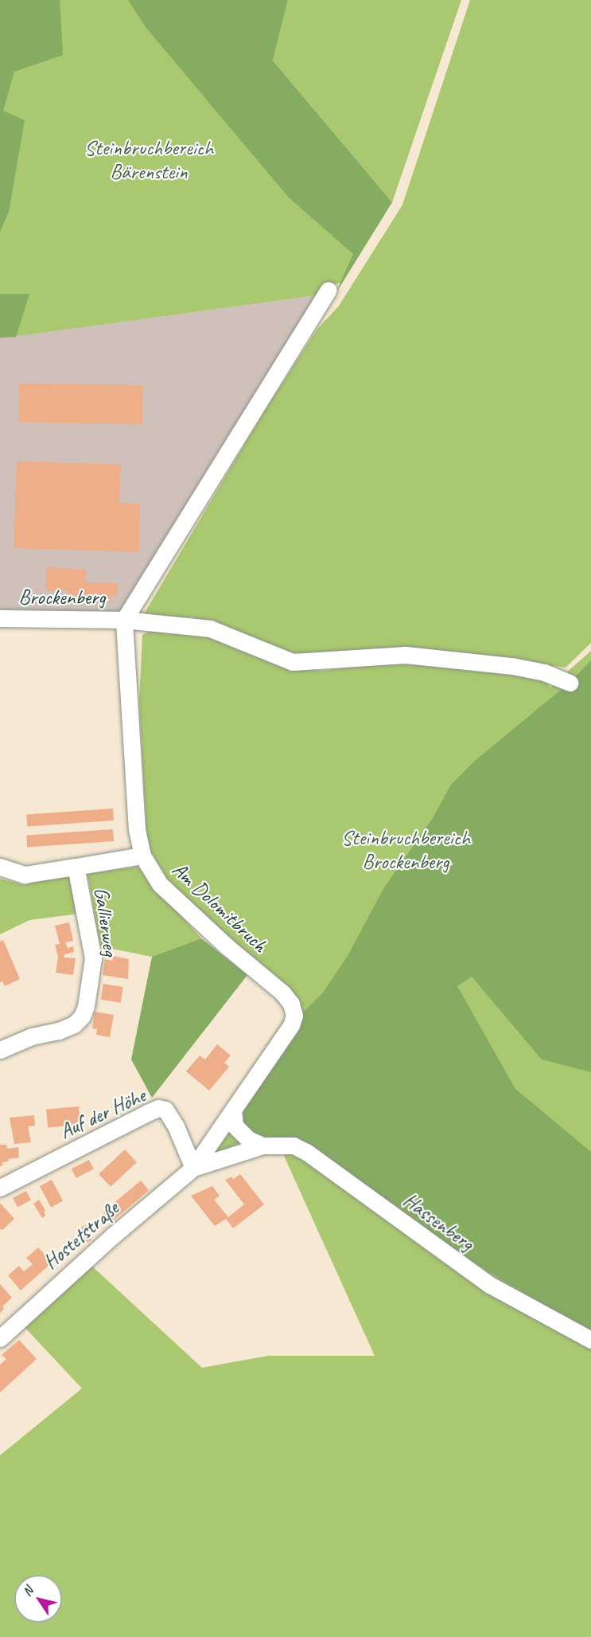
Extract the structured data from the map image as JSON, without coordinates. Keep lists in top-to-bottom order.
{
  "streets": {
    "street": [
      "Brockenberg",
      "Am Dolomitbruch",
      "Gallierweg",
      "Auf der Höhe",
      "Hassenberg",
      "Hostetstraße"
    ]
  },
  "crossings": [
    ["Brockenberg", "Am Dolomitbruch"],
    ["Am Dolomitbruch", "Gallierweg"],
    ["Am Dolomitbruch", "Hostetstraße"],
    ["Auf der Höhe", "Hostetstraße"],
    ["Hassenberg", "Hostetstraße"]
  ],
  "parks": ["Steinbruchbereich Bärenstein", "Steinbruchbereich Brockenberg"],
  "north": "top left"
}
